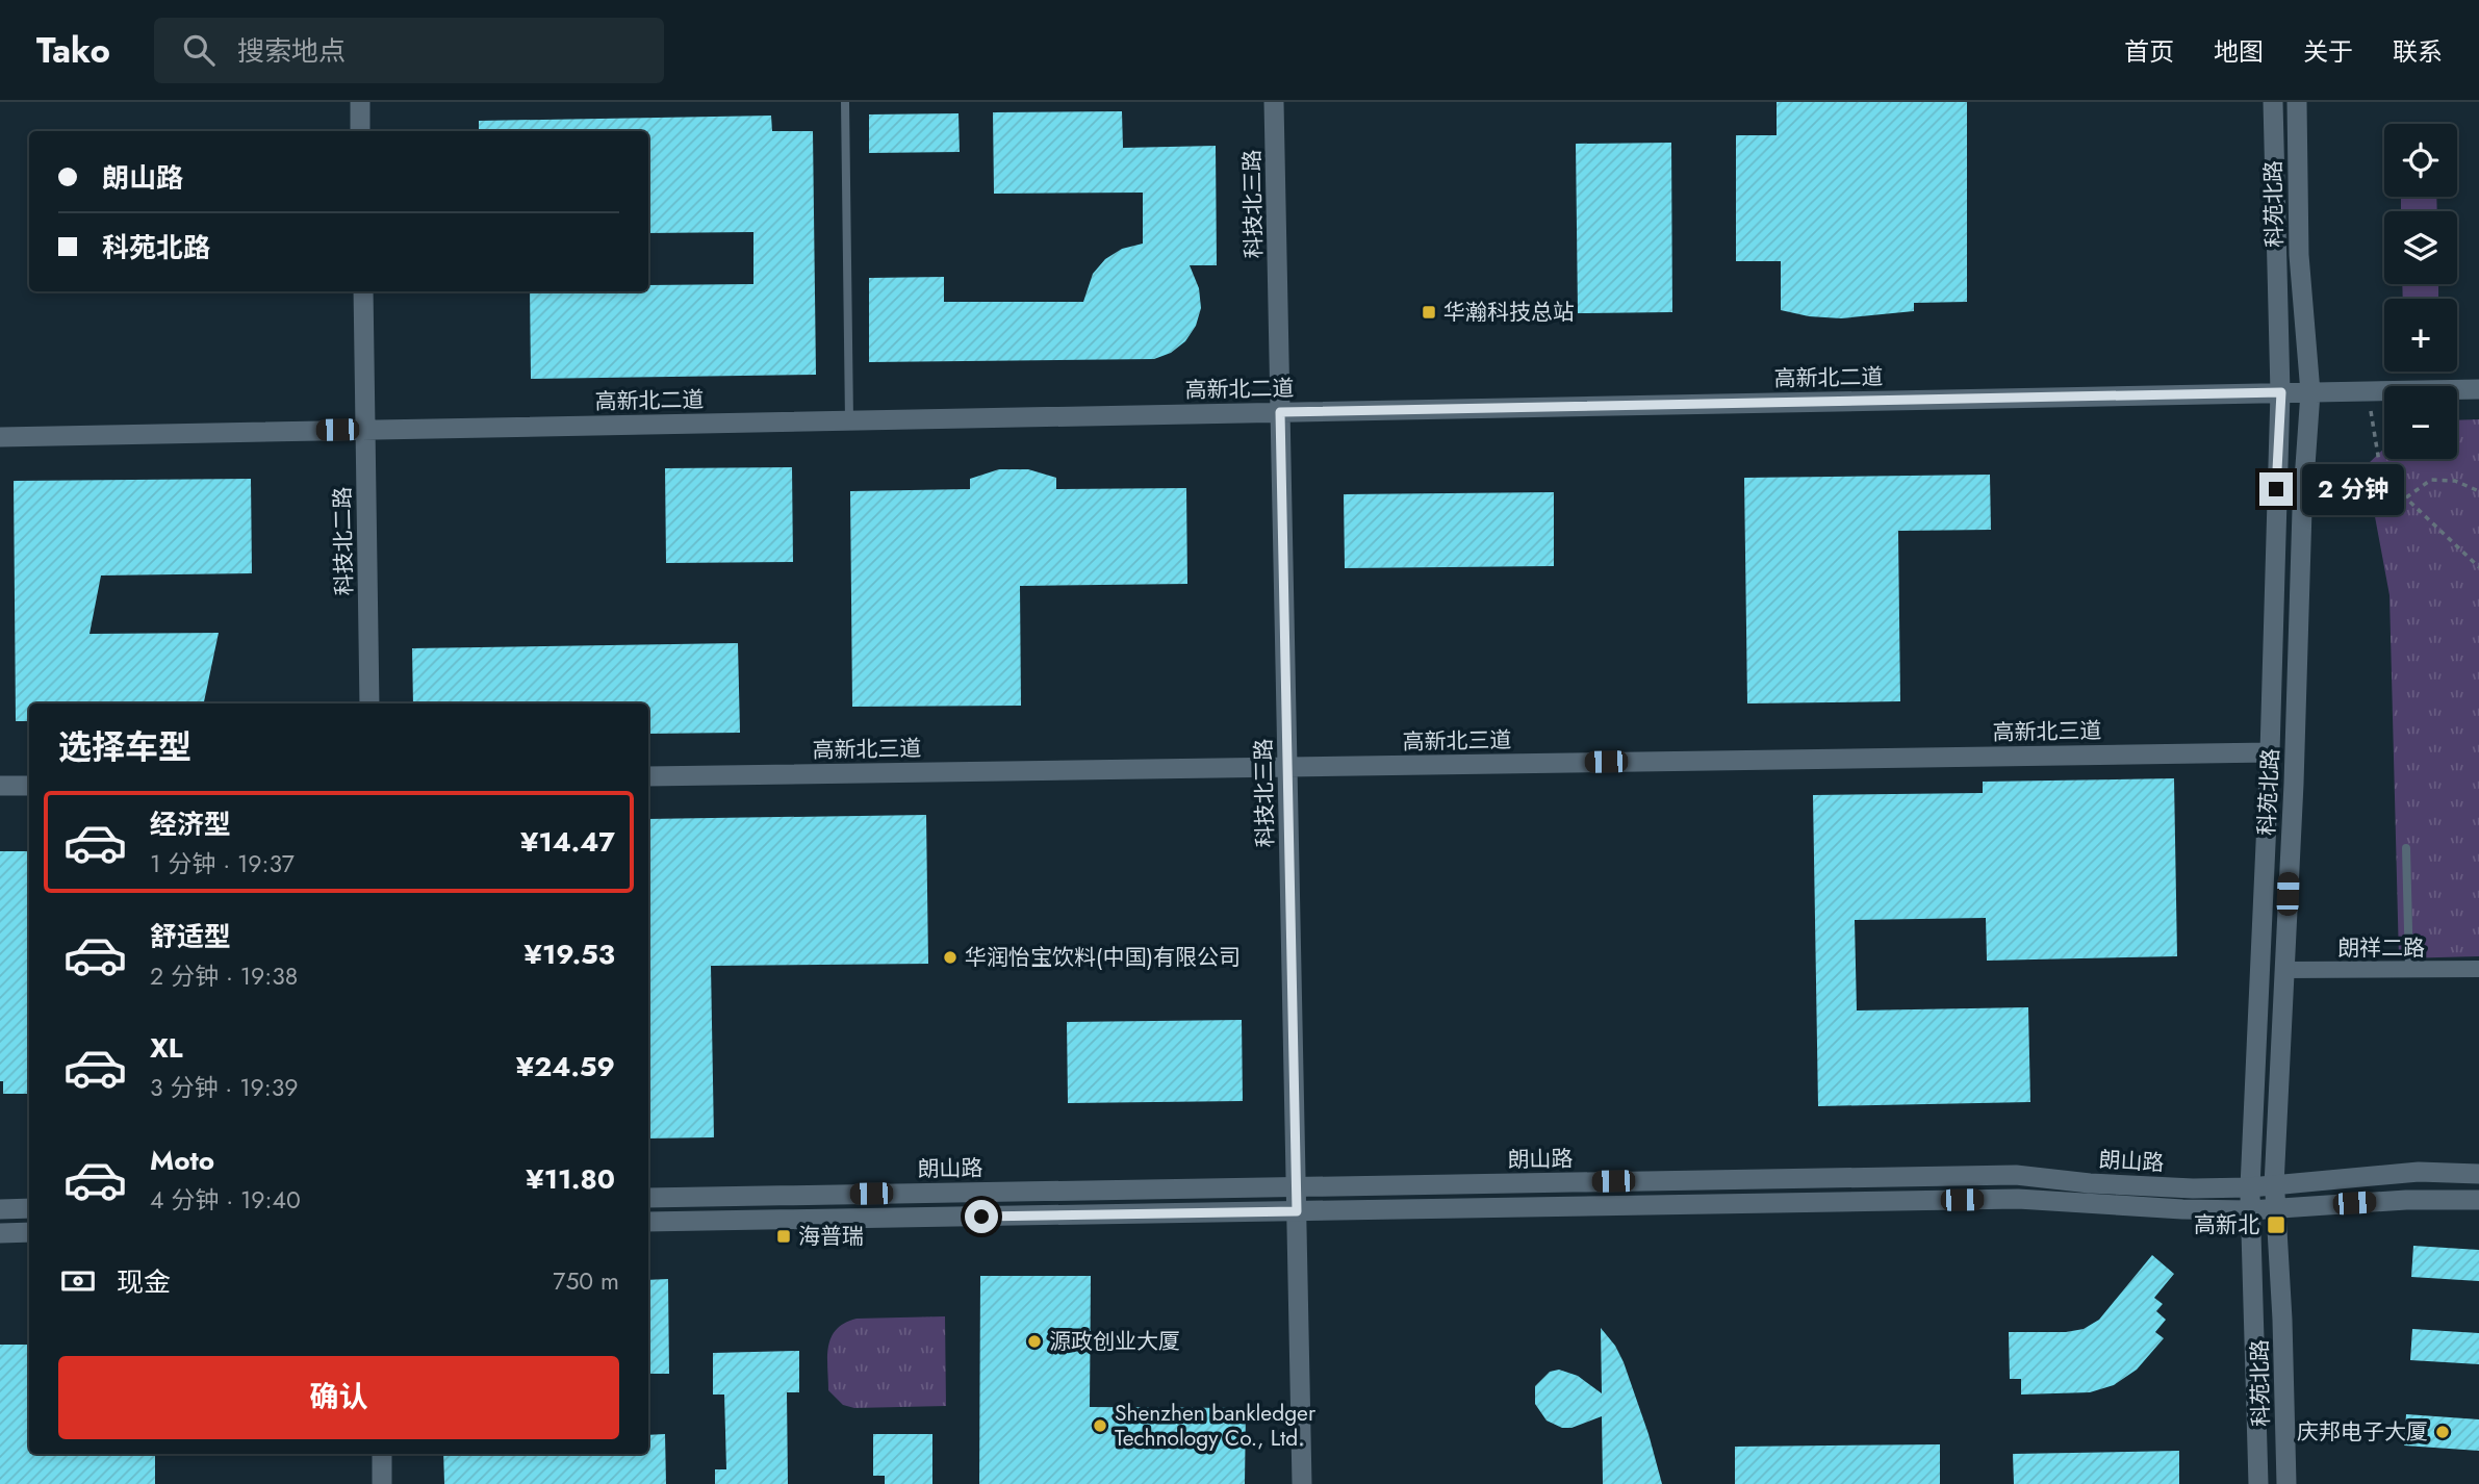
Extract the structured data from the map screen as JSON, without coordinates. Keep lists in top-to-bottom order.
{
  "streets": {
    "street": [
      "科技北三路",
      "科苑北路",
      "高新北二道",
      "科技北二路",
      "高新北三道",
      "朗祥二路",
      "朗山路"
    ]
  },
  "crossings": [
    ["科技北三路", "高新北二道"],
    ["科技北三路", "高新北三道"],
    ["科技北三路", "朗山路"],
    ["科苑北路", "高新北二道"],
    ["科苑北路", "高新北三道"],
    ["科苑北路", "朗祥二路"],
    ["科苑北路", "朗山路"],
    ["高新北二道", "科技北二路"]
  ],
  "places": {
    "transit": ["华瀚科技总站", "高新北", "海普瑞"],
    "other": [
      "华润怡宝饮料(中国)有限公司",
      "源政创业大厦",
      "Shenzhen bankledger Technology Co., Ltd.",
      "庆邦电子大厦"
    ]
  },
  "page": {
    "header": "Tako",
    "search": "搜索地点",
    "nav": [
      "首页",
      "地图",
      "关于",
      "联系"
    ],
    "map_buttons": ["+", "−"],
    "banner": ["朗山路", "科苑北路"],
    "bubble": "2 分钟",
    "heading": "选择车型",
    "list": [
      {
        "name": "经济型",
        "note": "1 分钟 · 19:37",
        "value": "¥14.47"
      },
      {
        "name": "舒适型",
        "note": "2 分钟 · 19:38",
        "value": "¥19.53"
      },
      {
        "name": "XL",
        "note": "3 分钟 · 19:39",
        "value": "¥24.59"
      },
      {
        "name": "Moto",
        "note": "4 分钟 · 19:40",
        "value": "¥11.80"
      }
    ],
    "pay": ["现金", "750 m"],
    "buttons": "确认"
  }
}
